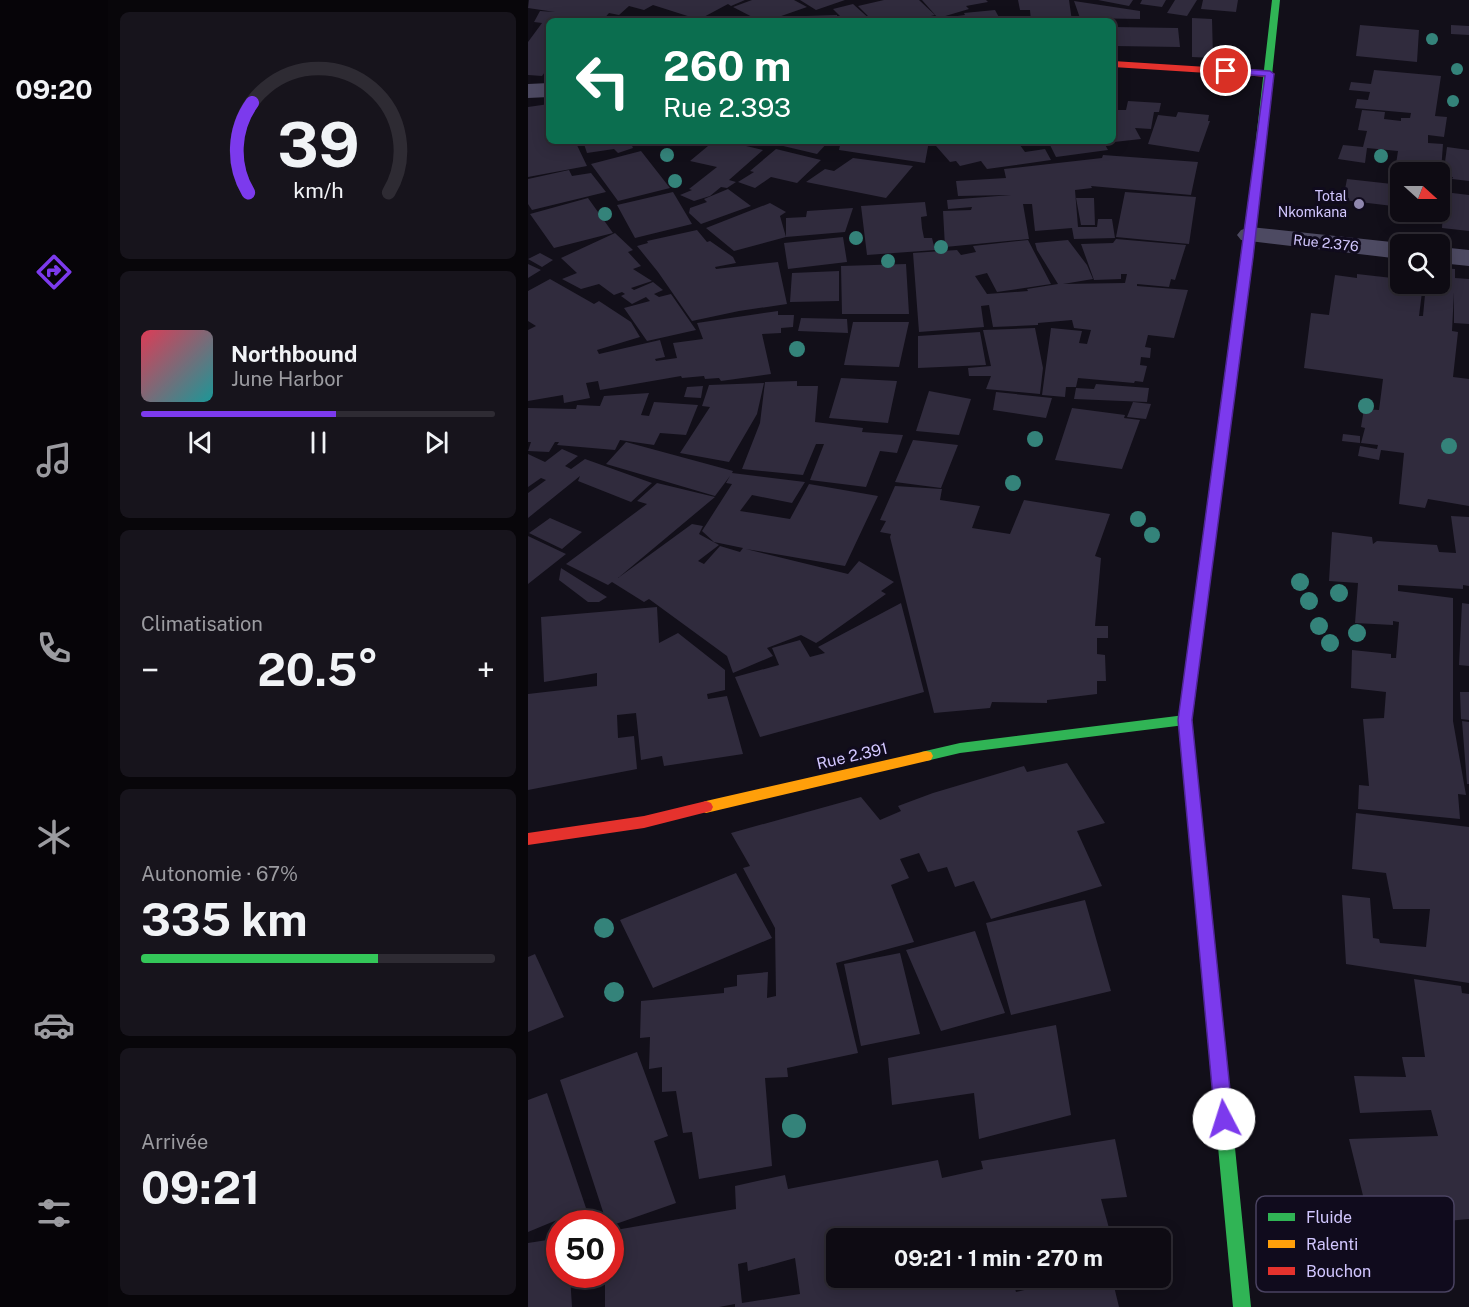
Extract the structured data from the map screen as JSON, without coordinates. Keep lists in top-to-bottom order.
{
  "streets": {
    "main road": ["Rue 2.391"],
    "street": ["Rue 2.376"]
  },
  "places": ["Total Nkomkana"],
  "legend": ["Fluide", "Ralenti", "Bouchon"],
  "north": "right",
  "page": {
    "tabs": "09:20",
    "turn": ["260 m", "Rue 2.393"],
    "song": ["Northbound", "June Harbor"],
    "tile": [
      "Climatisation",
      ["Autonomie · 67%", "335 km"],
      ["Arrivée", "09:21"]
    ],
    "heat": ["−", "20.5°", "+"],
    "limit": "50",
    "trip": "09:21 · 1 min · 270 m",
    "gauge": ["39", "km/h"]
  }
}
